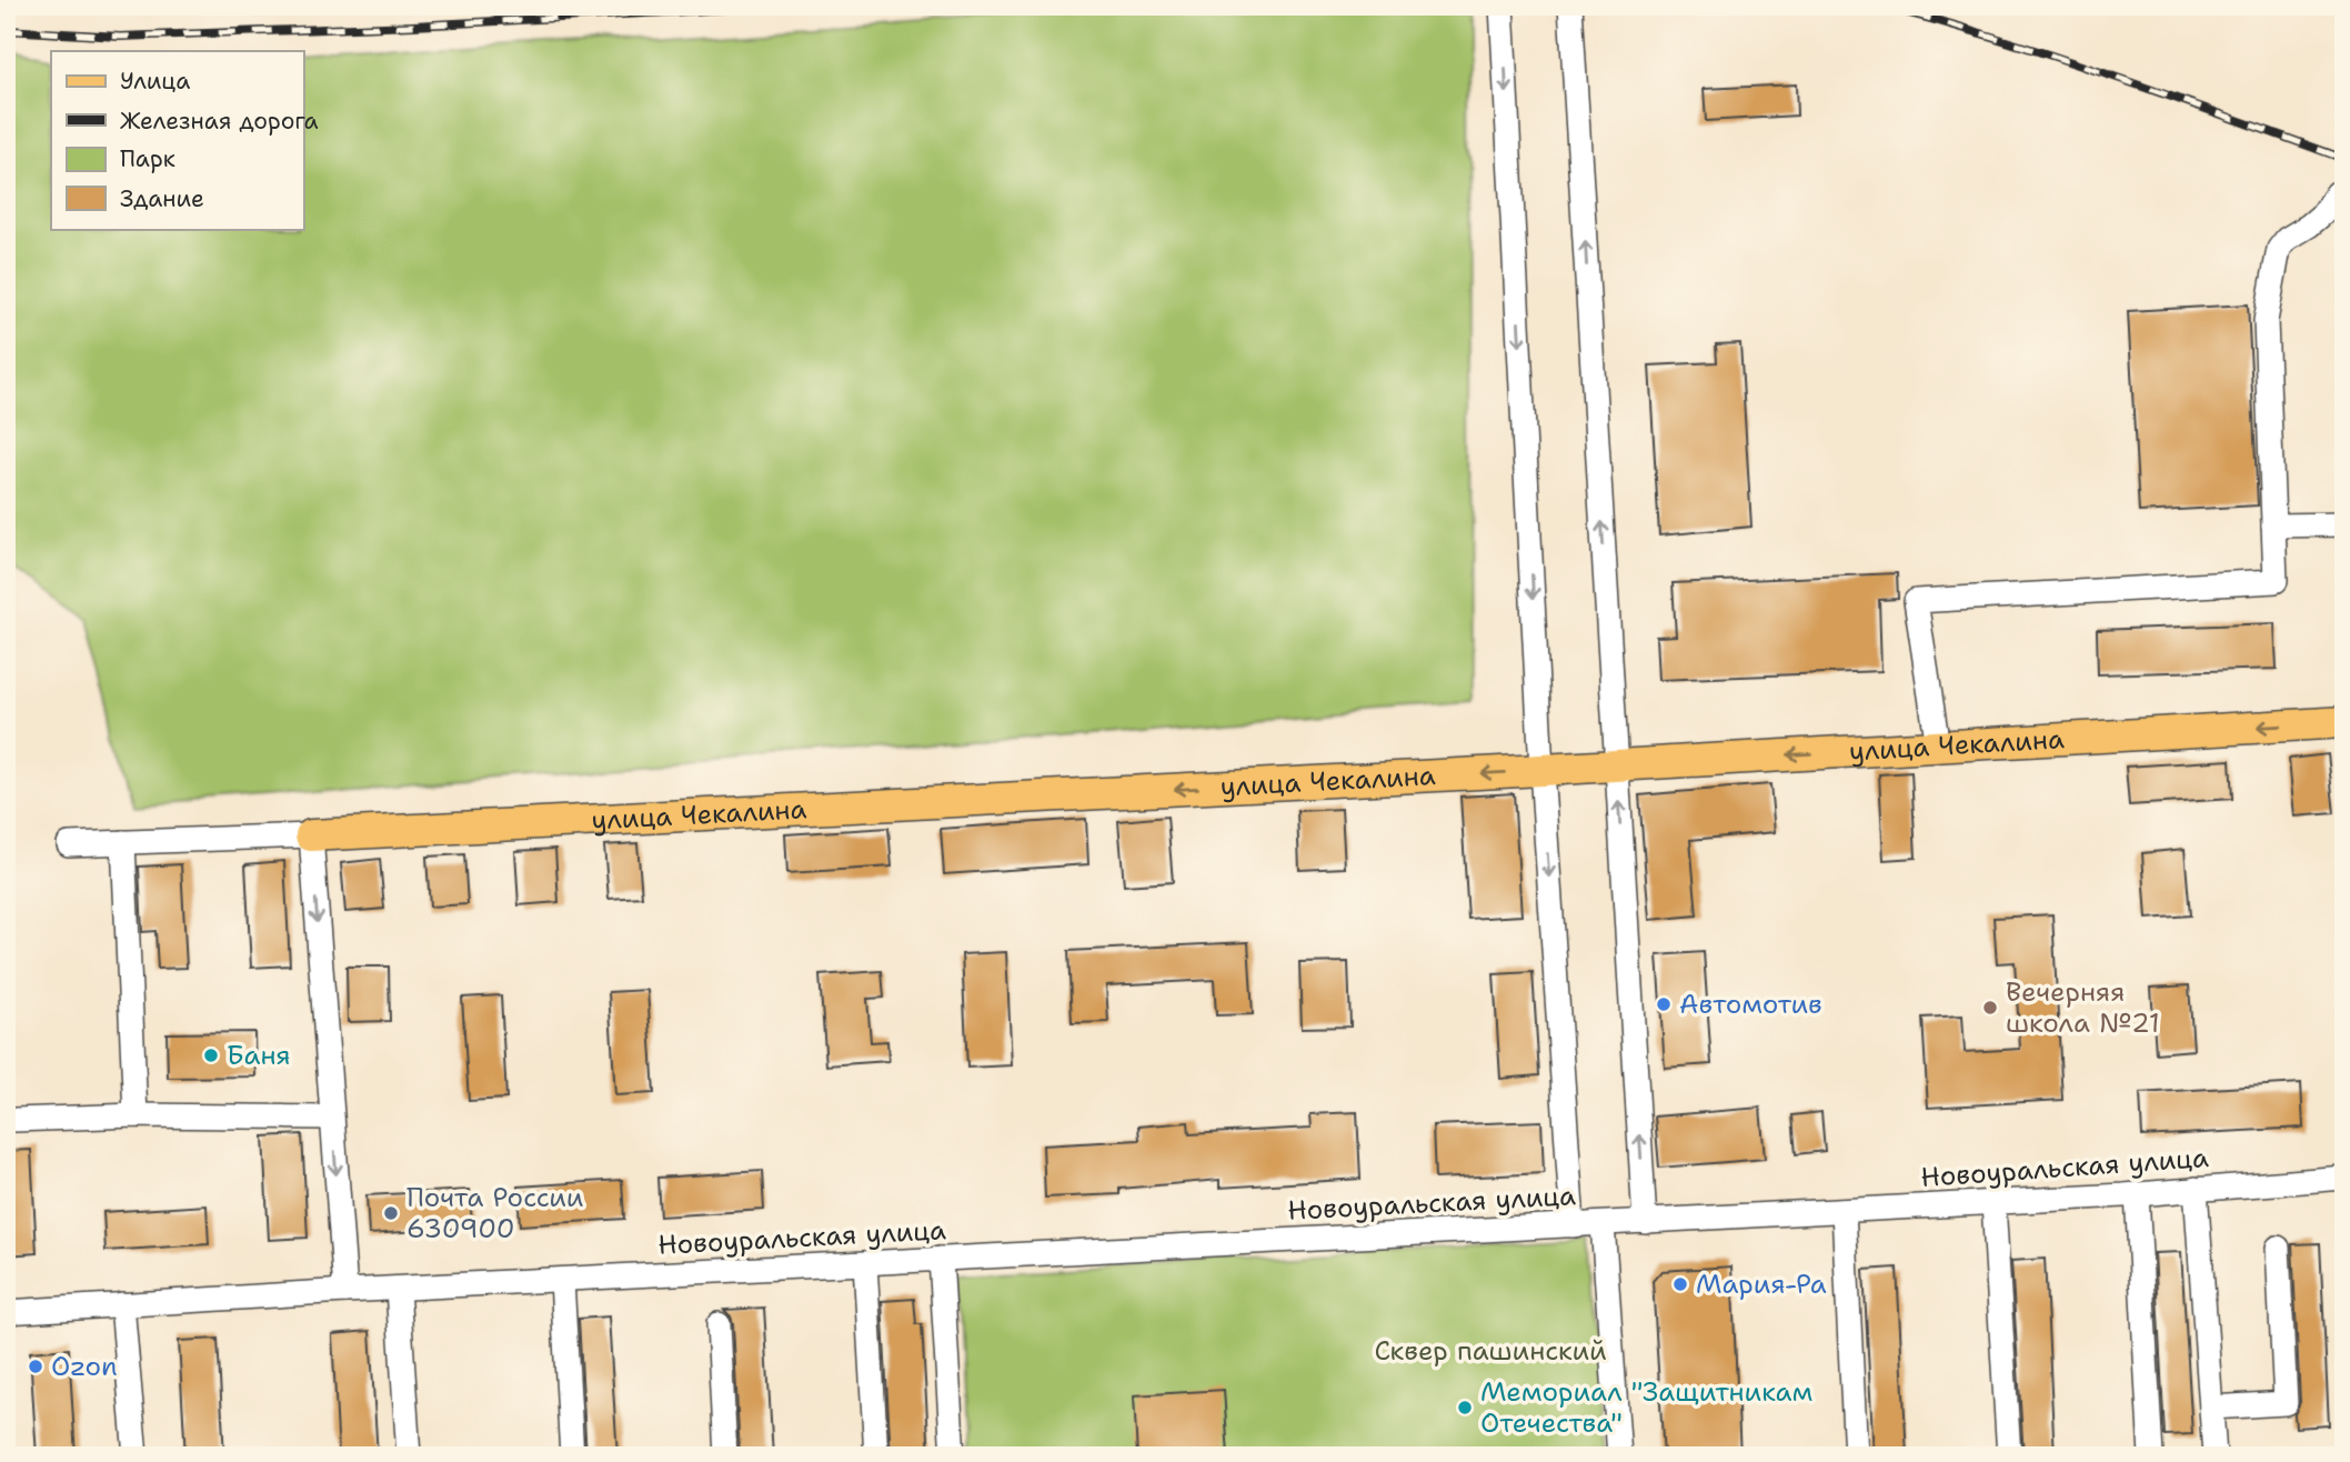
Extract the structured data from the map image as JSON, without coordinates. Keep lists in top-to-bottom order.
{
  "streets": {
    "main road": ["улица Чекалина"],
    "street": ["Новоуральская улица"]
  },
  "one_way": ["улица Чекалина"],
  "parks": ["Сквер пашинский"],
  "places": [
    "Автомотив",
    "Вечерняя школа №21",
    "Баня",
    "Почта России 630900",
    "Мария-Ра",
    "Ozon",
    "Мемориал \"Защитникам Отечества\""
  ],
  "legend": [
    "Улица",
    "Железная дорога",
    "Парк",
    "Здание"
  ]
}
